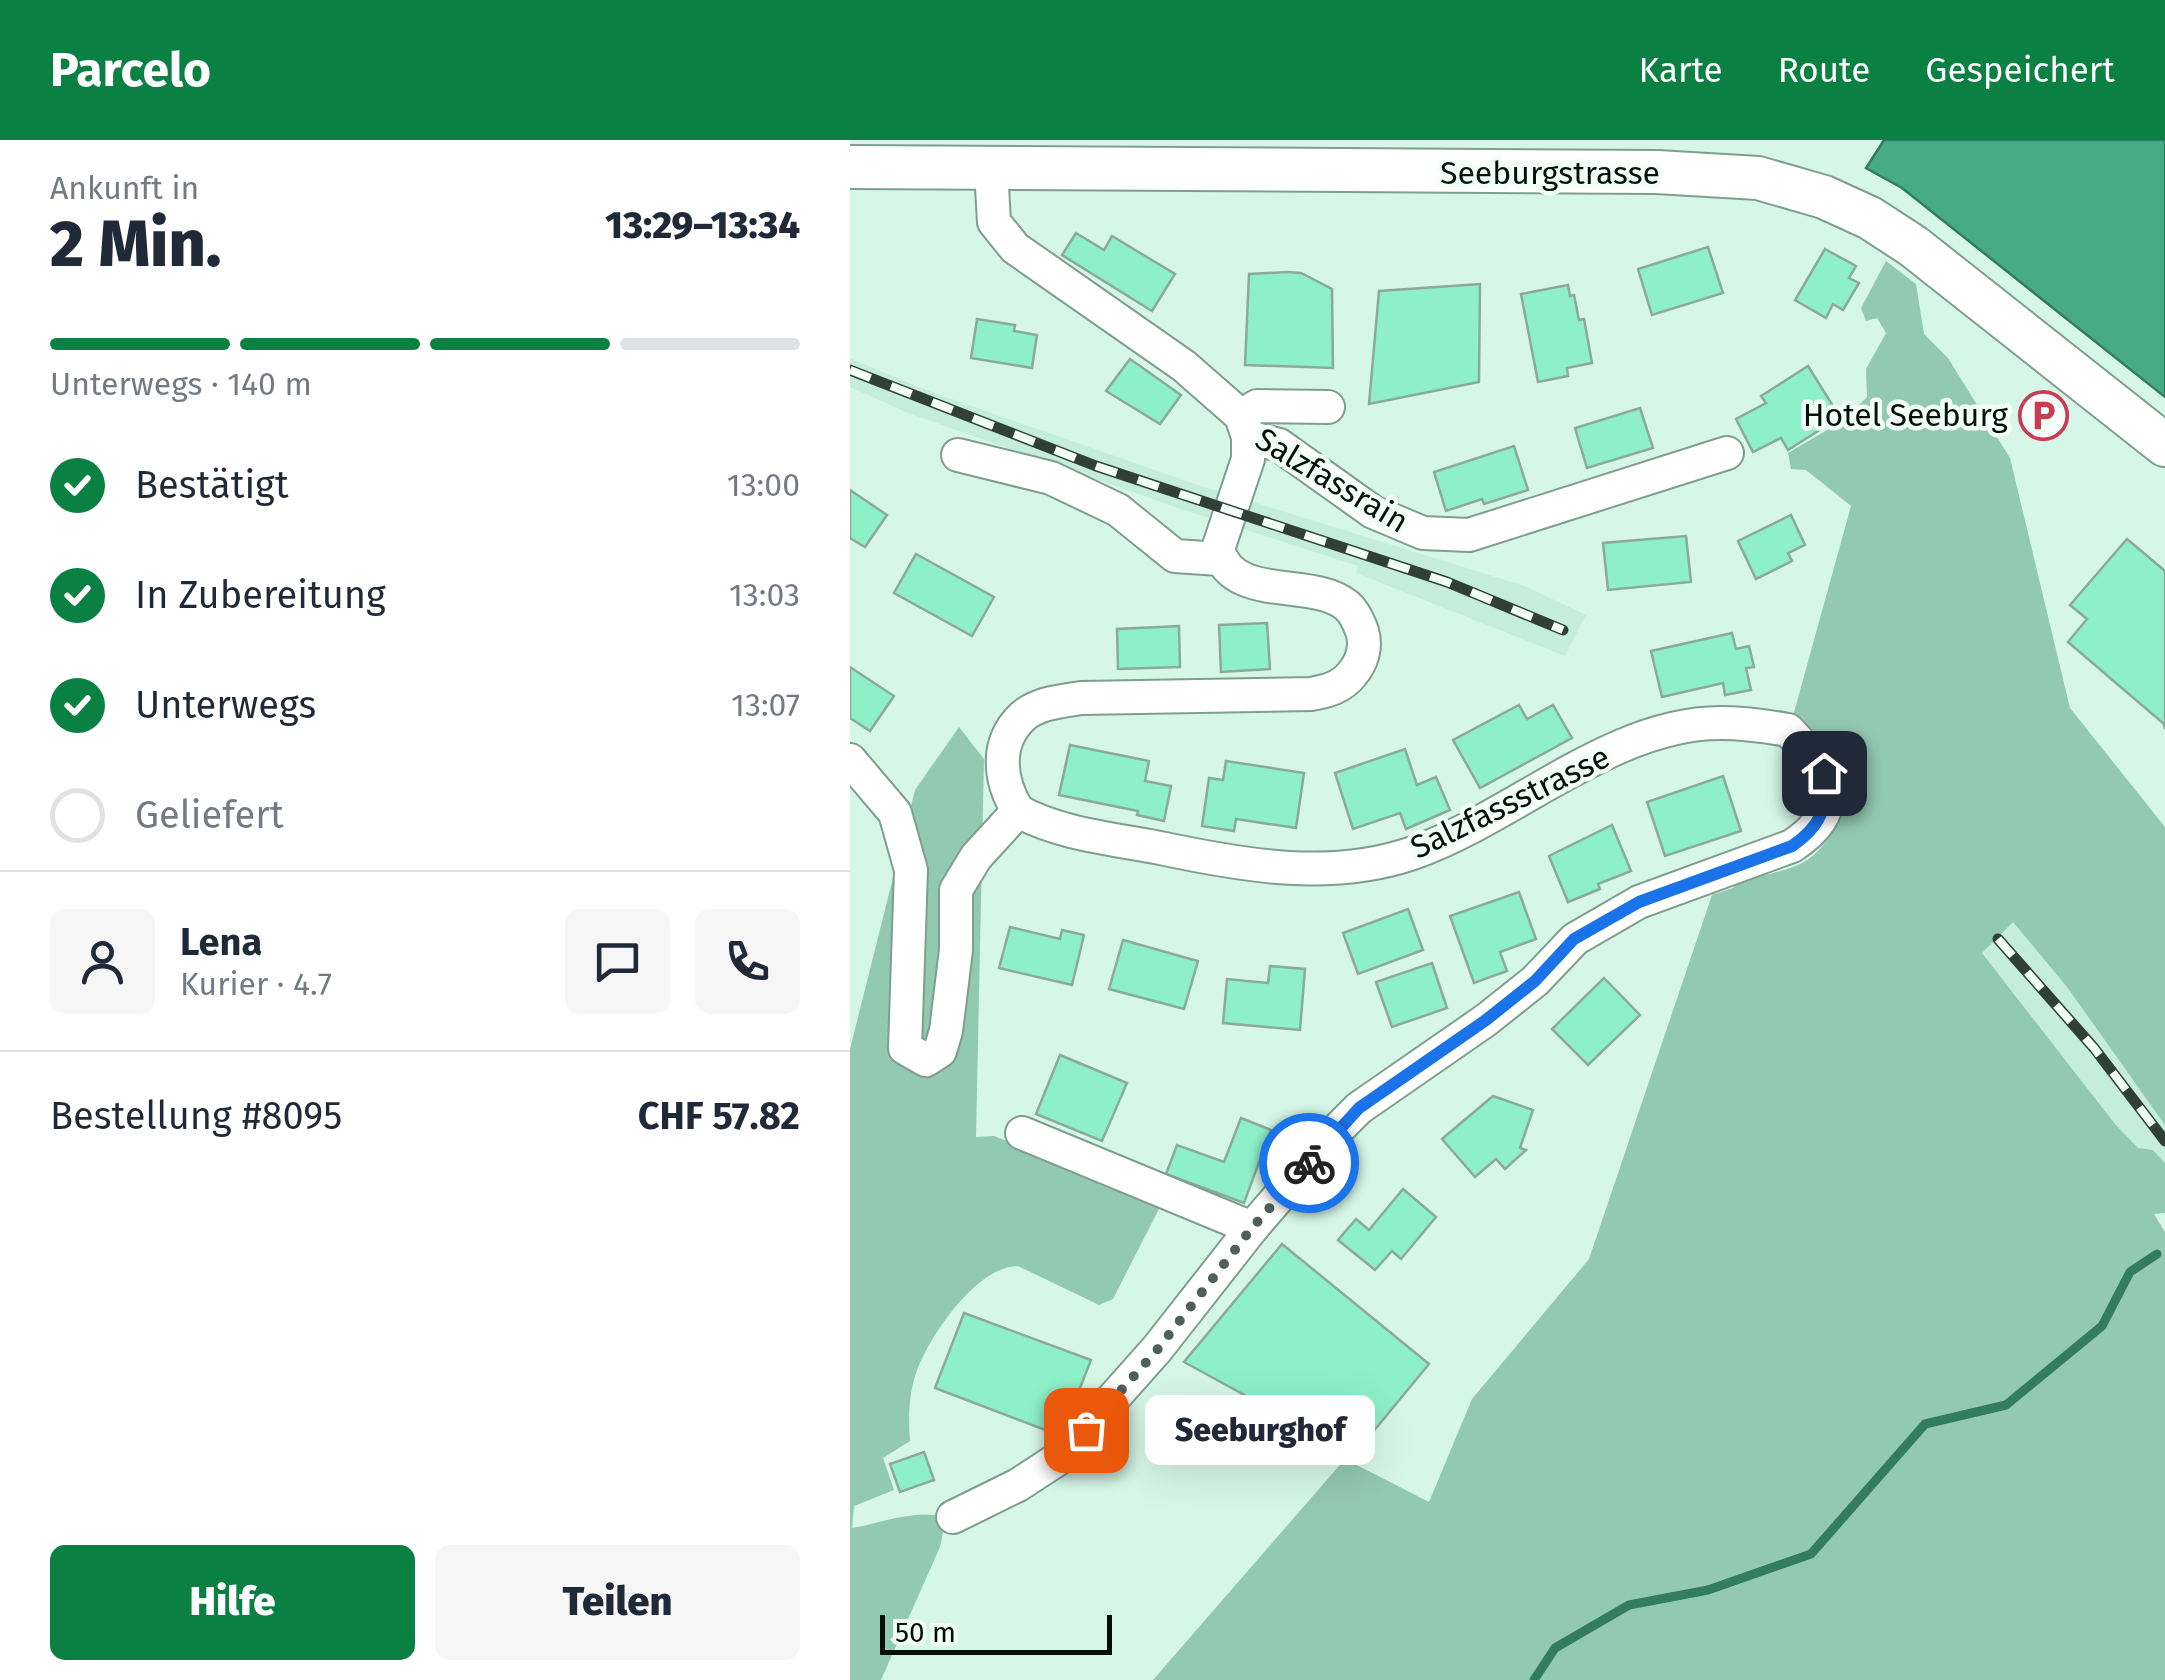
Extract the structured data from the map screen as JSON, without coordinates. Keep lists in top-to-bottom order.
{
  "streets": {
    "main road": ["Seeburgstrasse"],
    "street": ["Salzfassrain", "Salzfassstrasse"]
  },
  "crossings": [
    ["Seeburgstrasse", "Salzfassrain"]
  ],
  "places": {
    "parking": ["Hotel Seeburg"],
    "other": ["Seeburghof"]
  },
  "scale_bar": "50 m",
  "page": {
    "header": "Parcelo",
    "nav": ["Karte", "Route", "Gespeichert"],
    "heading": ["2 Min.", "Ankunft in", "13:29–13:34"],
    "panel": [
      "Lena",
      "Kurier · 4.7",
      "Bestellung #8095",
      "CHF 57.82"
    ],
    "bar": "Unterwegs · 140 m",
    "list": [
      ["Bestätigt", "13:00"],
      ["In Zubereitung", "13:03"],
      ["Unterwegs", "13:07"],
      "Geliefert"
    ],
    "bubble": "Seeburghof",
    "buttons": ["Hilfe", "Teilen"],
    "scale": "50 m"
  }
}
